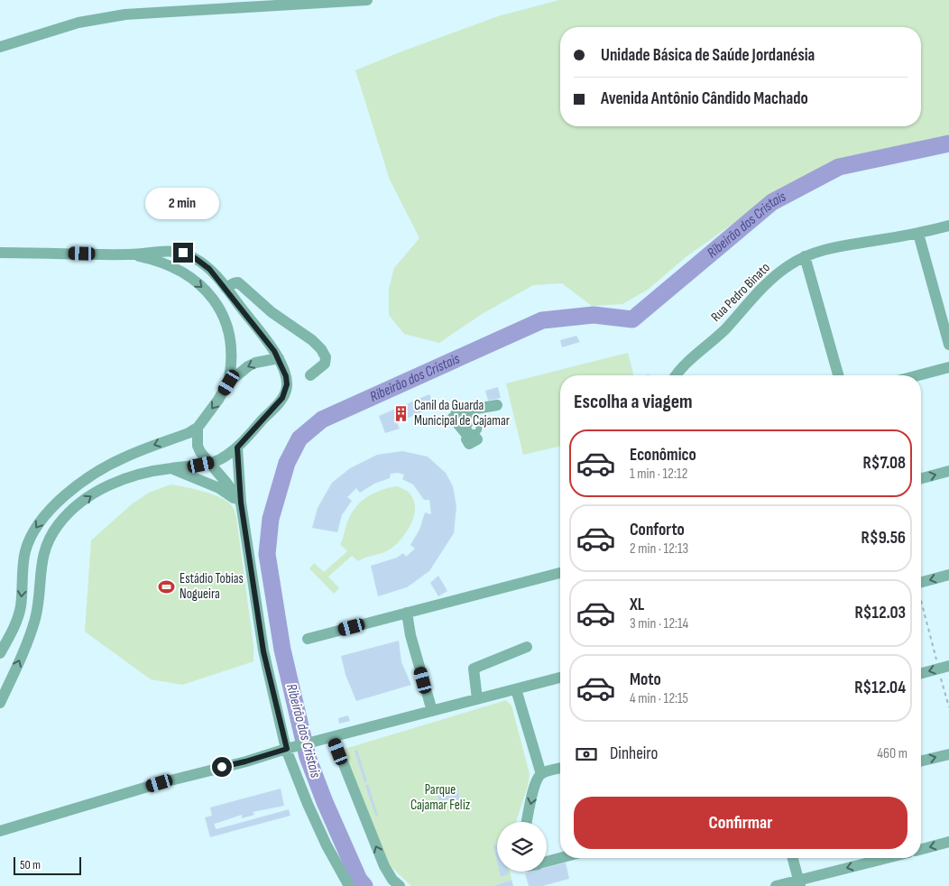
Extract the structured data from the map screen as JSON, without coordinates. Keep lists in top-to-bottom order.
{
  "streets": {
    "street": ["Rua Pedro Binato"]
  },
  "water": ["Ribeirão dos Cristais"],
  "parks": ["Parque Cajamar Feliz"],
  "places": {
    "building": ["Canil da Guarda Municipal de Cajamar"],
    "sports": ["Estádio Tobias Nogueira"]
  },
  "scale_bar": "50 m",
  "page": {
    "banner": ["Unidade Básica de Saúde Jordanésia", "Avenida Antônio Cândido Machado"],
    "bubble": "2 min",
    "heading": "Escolha a viagem",
    "list": [
      {
        "name": "Econômico",
        "note": "1 min · 12:12",
        "value": "R$7.08"
      },
      {
        "name": "Conforto",
        "note": "2 min · 12:13",
        "value": "R$9.56"
      },
      {
        "name": "XL",
        "note": "3 min · 12:14",
        "value": "R$12.03"
      },
      {
        "name": "Moto",
        "note": "4 min · 12:15",
        "value": "R$12.04"
      }
    ],
    "pay": ["Dinheiro", "460 m"],
    "buttons": "Confirmar",
    "scale": "50 m"
  }
}
